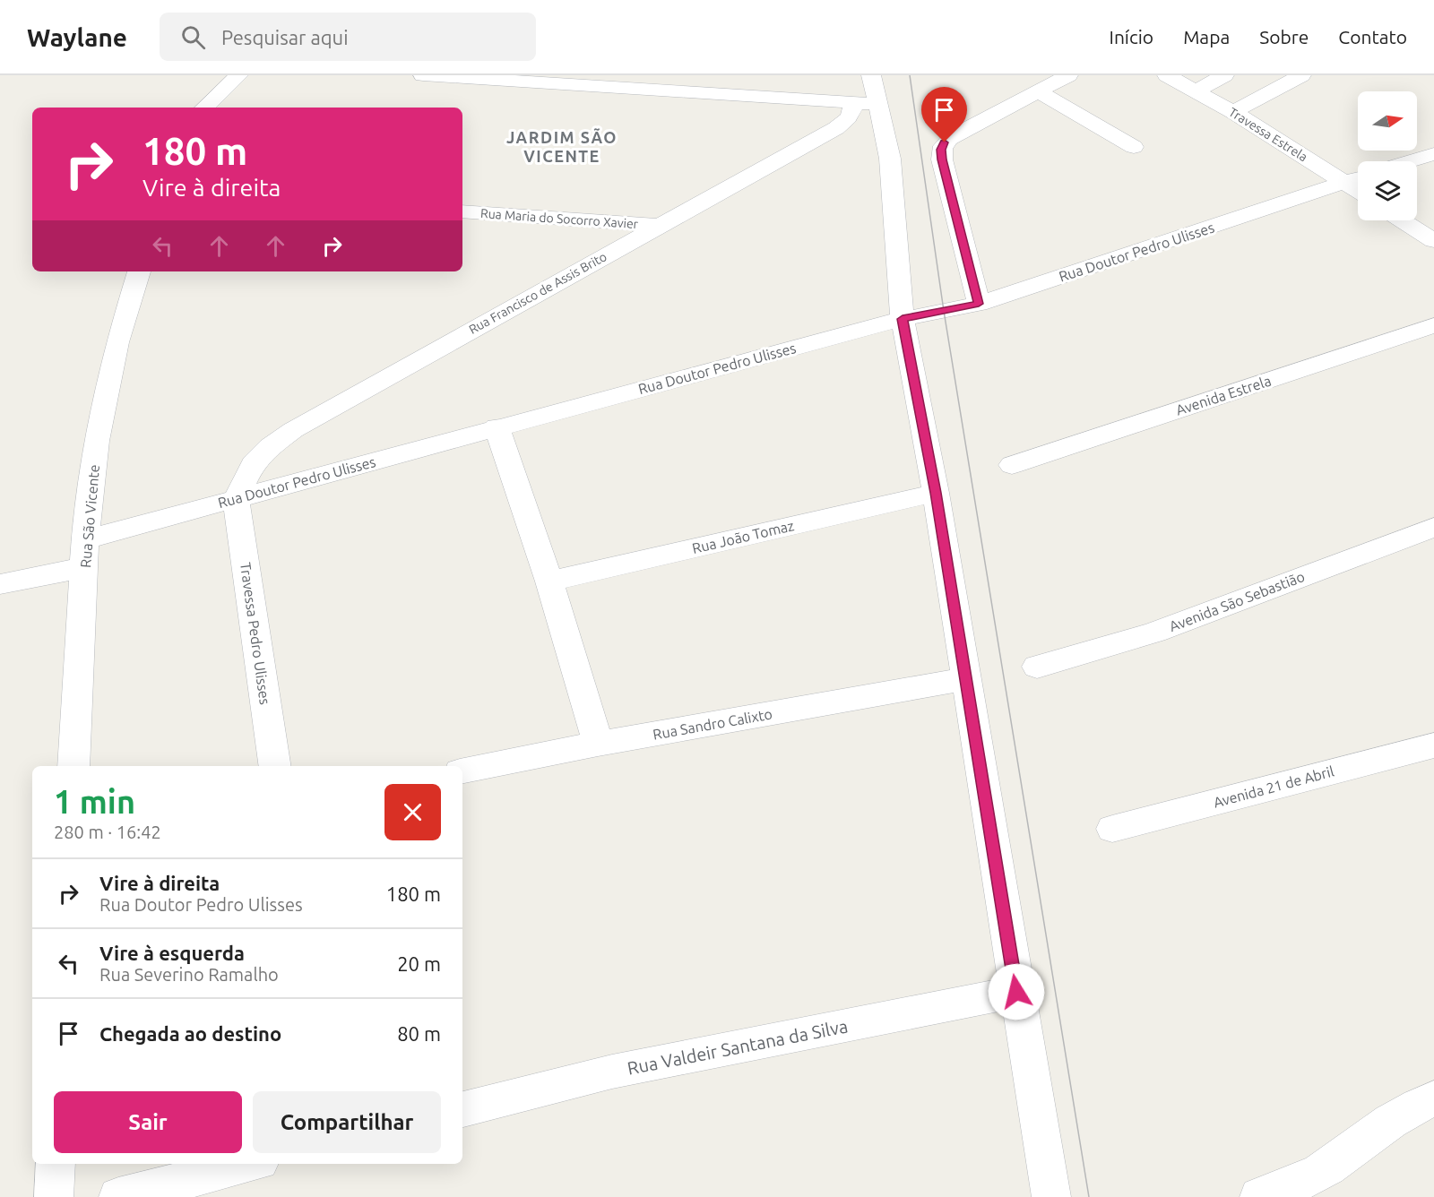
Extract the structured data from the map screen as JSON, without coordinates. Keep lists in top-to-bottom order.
{
  "streets": {
    "street": [
      "Travessa Estrela",
      "Rua Maria do Socorro Xavier",
      "Rua Doutor Pedro Ulisses",
      "Rua Francisco de Assis Brito",
      "Avenida Estrela",
      "Rua São Vicente",
      "Rua João Tomaz",
      "Avenida São Sebastião",
      "Travessa Pedro Ulisses",
      "Rua Sandro Calixto",
      "Avenida 21 de Abril",
      "Rua Valdeir Santana da Silva"
    ]
  },
  "crossings": [
    ["Travessa Estrela", "Rua Doutor Pedro Ulisses"],
    ["Rua Maria do Socorro Xavier", "Rua Francisco de Assis Brito"],
    ["Rua Doutor Pedro Ulisses", "Rua Francisco de Assis Brito"],
    ["Rua Doutor Pedro Ulisses", "Rua São Vicente"],
    ["Rua Doutor Pedro Ulisses", "Travessa Pedro Ulisses"],
    ["Rua Francisco de Assis Brito", "Travessa Pedro Ulisses"]
  ],
  "districts": ["JARDIM SÃO VICENTE"],
  "north": "right",
  "page": {
    "header": "Waylane",
    "search": "Pesquisar aqui",
    "nav": [
      "Início",
      "Mapa",
      "Sobre",
      "Contato"
    ],
    "turn": ["180 m", "Vire à direita"],
    "heading": ["1 min", "280 m · 16:42"],
    "list": [
      {
        "name": "Vire à direita",
        "note": "Rua Doutor Pedro Ulisses",
        "value": "180 m"
      },
      {
        "name": "Vire à esquerda",
        "note": "Rua Severino Ramalho",
        "value": "20 m"
      },
      {
        "name": "Chegada ao destino",
        "value": "80 m"
      }
    ],
    "buttons": ["Sair", "Compartilhar"]
  }
}
